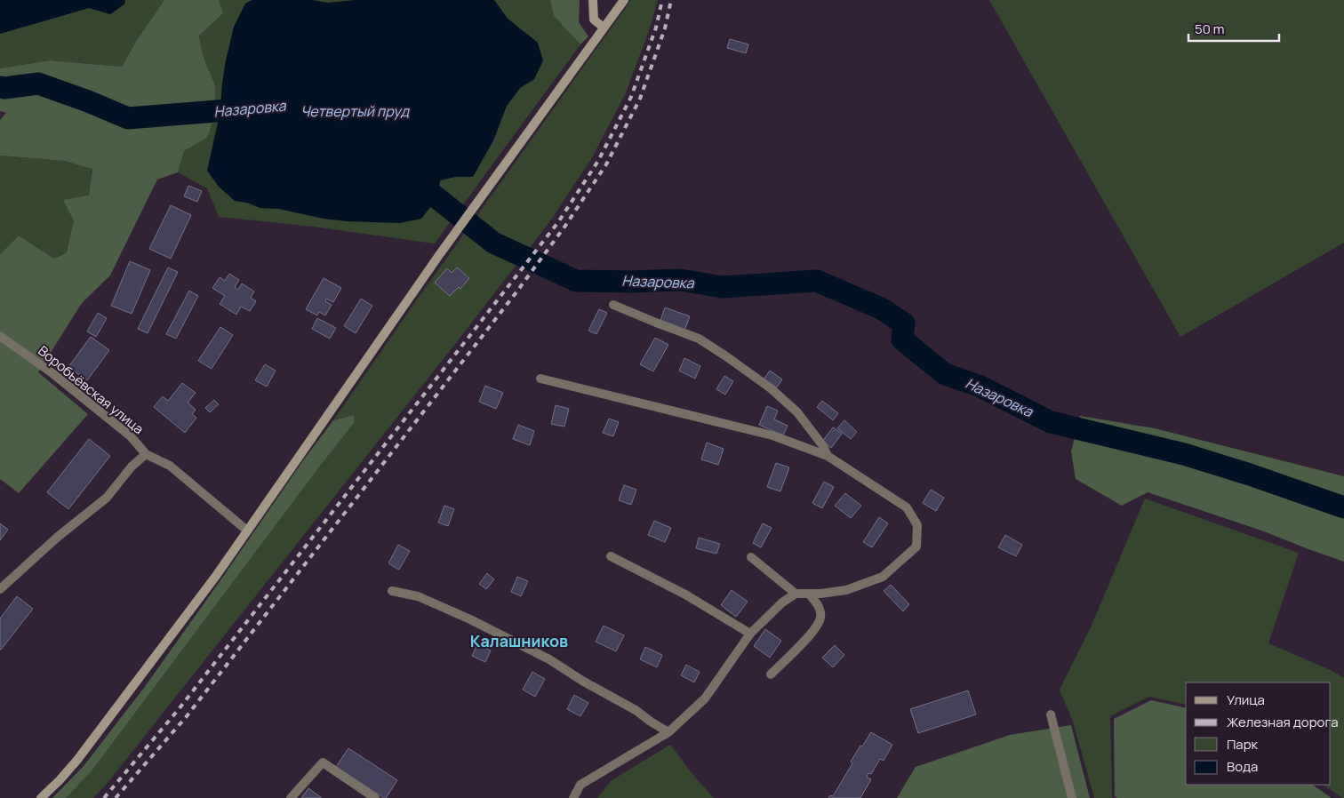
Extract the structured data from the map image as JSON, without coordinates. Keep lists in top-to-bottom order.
{
  "streets": {
    "street": ["Воробьёвская улица"]
  },
  "districts": ["Калашников"],
  "water": ["Назаровка", "Четвертый пруд"],
  "legend": [
    "Улица",
    "Железная дорога",
    "Парк",
    "Вода"
  ],
  "scale_bar": "50 m"
}
